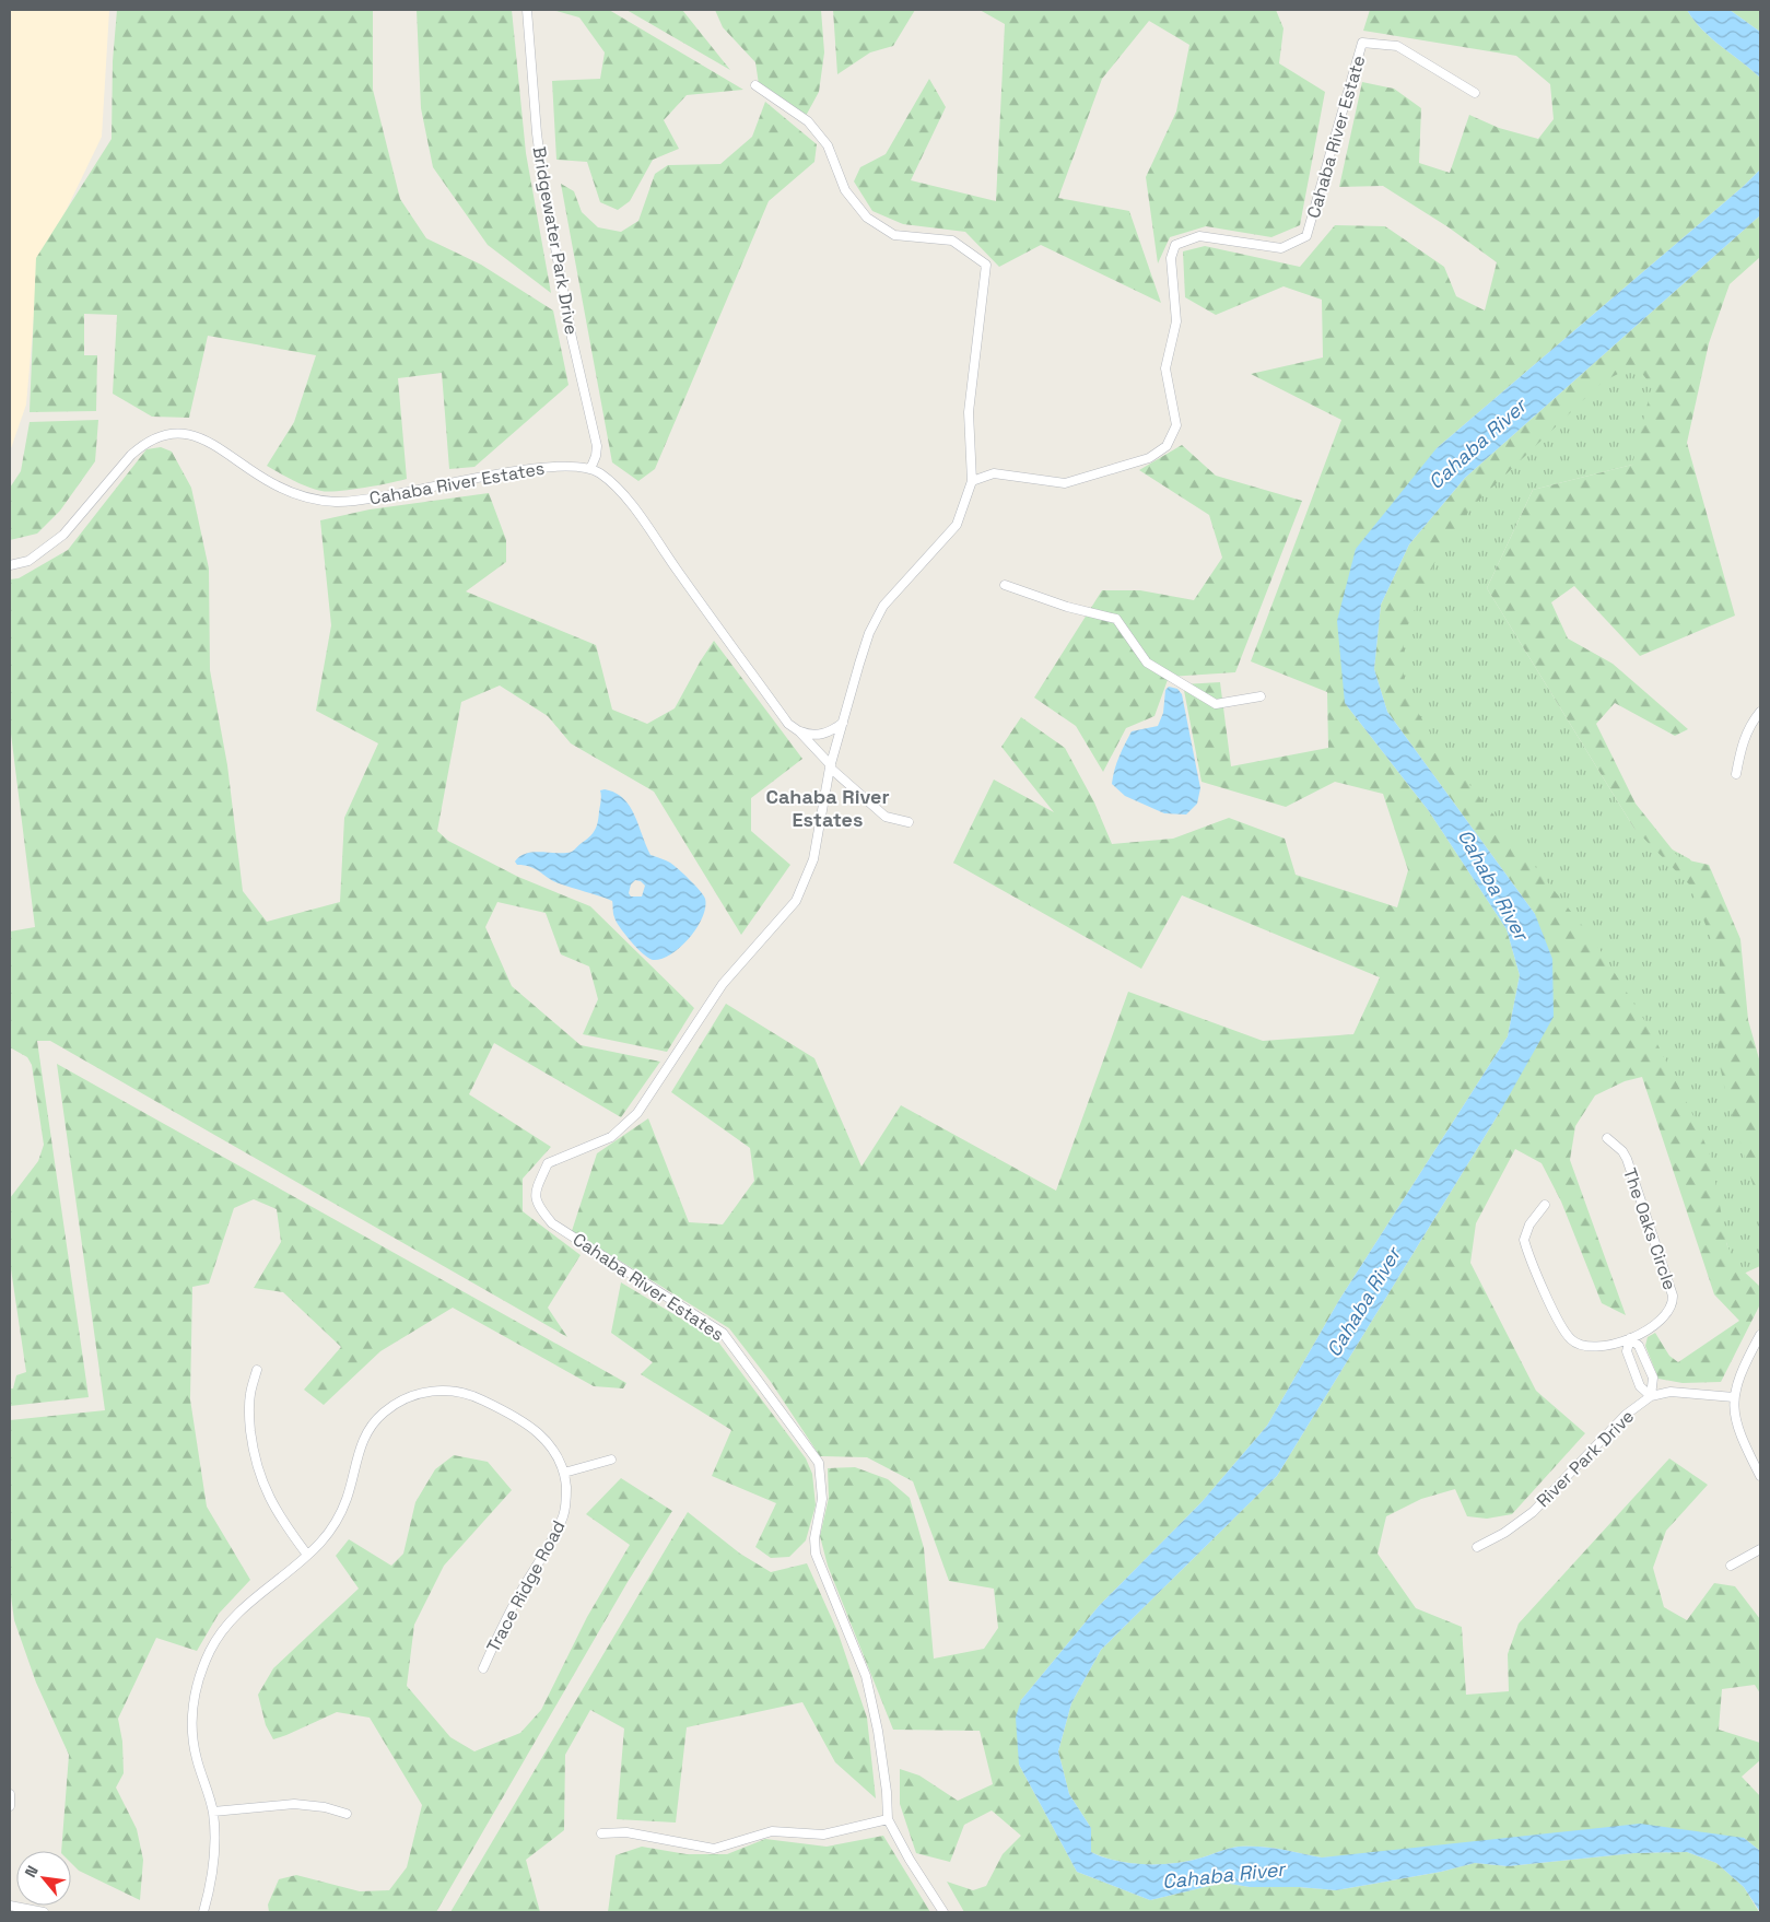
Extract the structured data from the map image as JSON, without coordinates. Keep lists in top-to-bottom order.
{
  "streets": {
    "street": [
      "Cahaba River Estate",
      "Bridgewater Park Drive",
      "Cahaba River Estates",
      "The Oaks Circle",
      "River Park Drive",
      "Trace Ridge Road"
    ]
  },
  "crossings": [
    ["Cahaba River Estate", "Cahaba River Estates"],
    ["Bridgewater Park Drive", "Cahaba River Estates"]
  ],
  "districts": ["Cahaba River Estates"],
  "water": ["Cahaba River"],
  "north": "top left"
}
